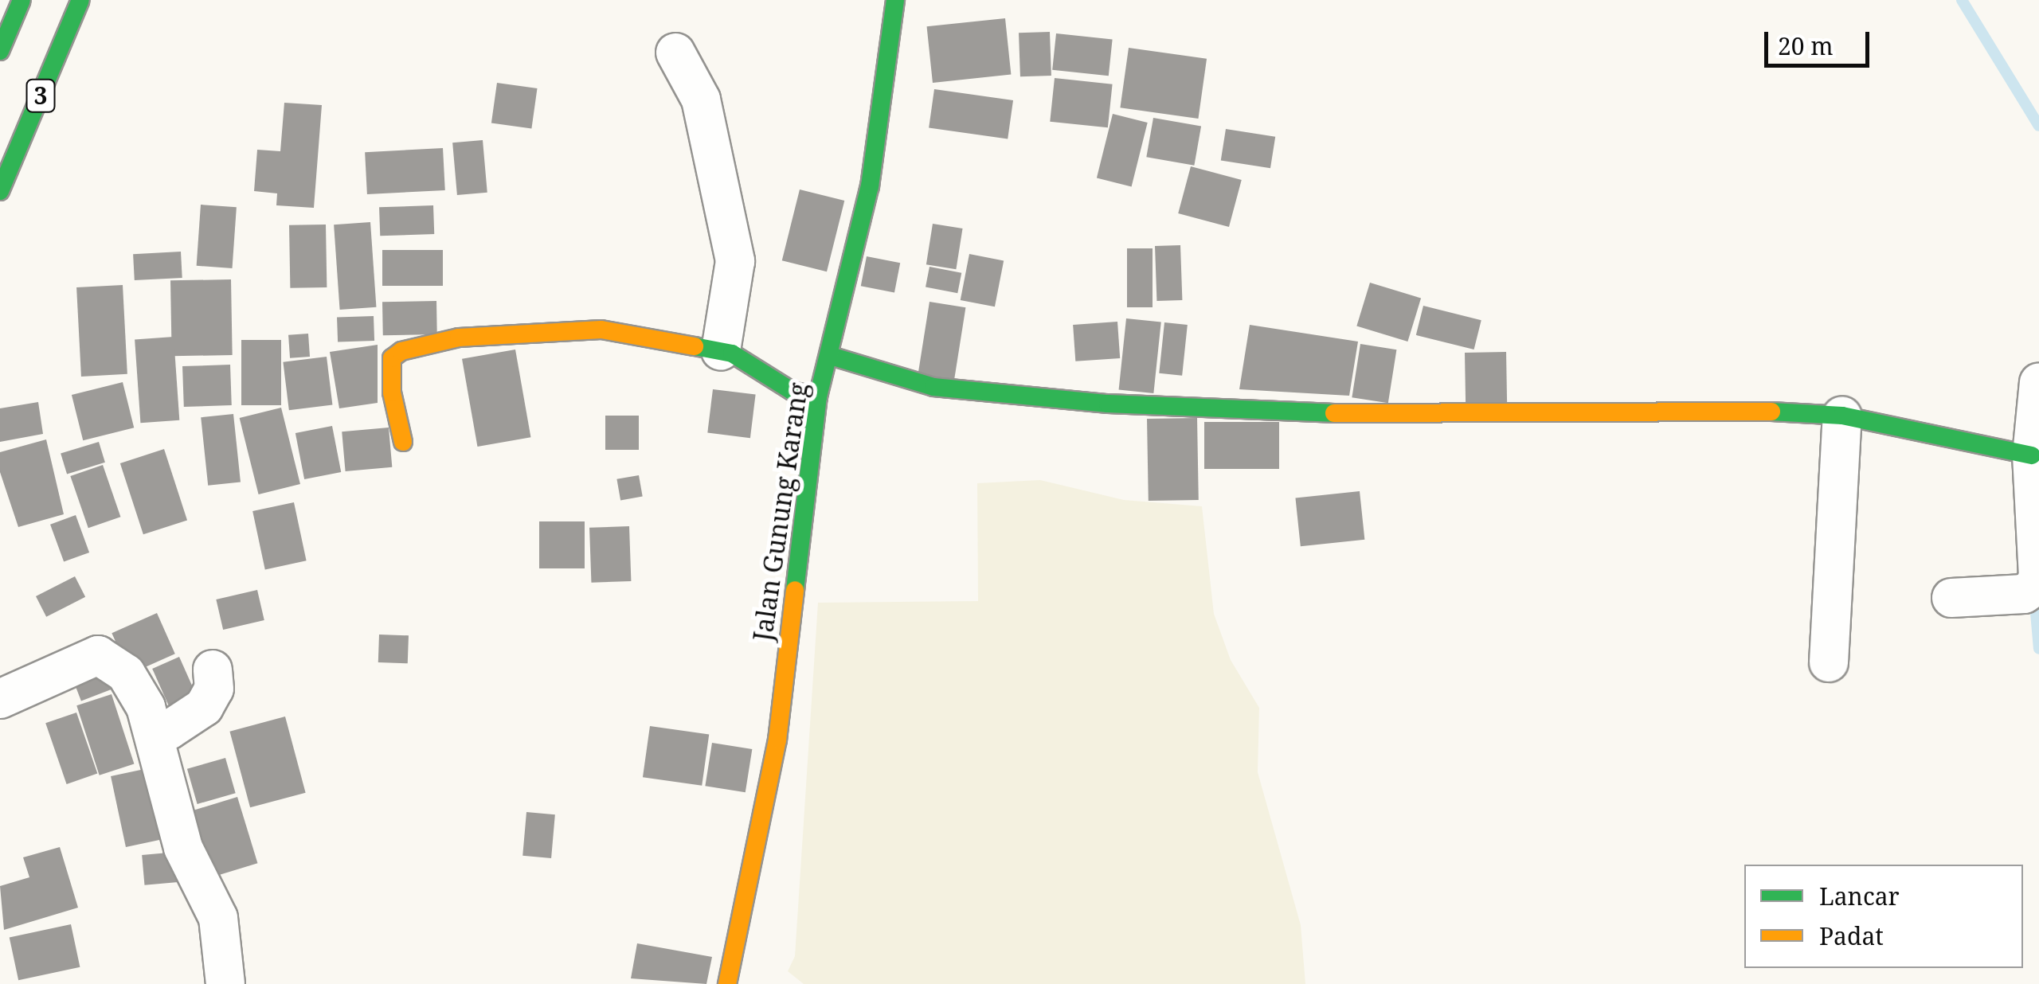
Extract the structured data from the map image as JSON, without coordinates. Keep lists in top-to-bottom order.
{
  "streets": {
    "street": ["3", "Jalan Gunung Karang"]
  },
  "legend": ["Lancar", "Padat"],
  "scale_bar": "20 m"
}
